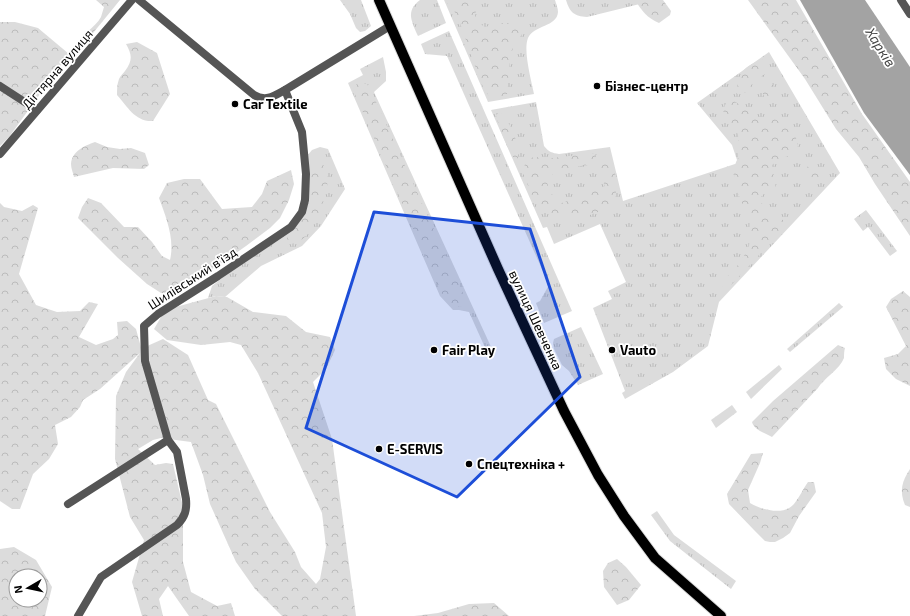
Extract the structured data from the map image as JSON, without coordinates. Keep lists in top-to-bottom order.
{
  "streets": {
    "main road": ["вулиця Шевченка"],
    "street": ["Дігтярна вулиця", "Шилівський в’їзд"]
  },
  "water": ["Харків"],
  "places": [
    "Бізнес-центр",
    "Car Textile",
    "Fair Play",
    "Vauto",
    "E-SERVIS",
    "Спецтехніка +"
  ],
  "north": "left"
}
